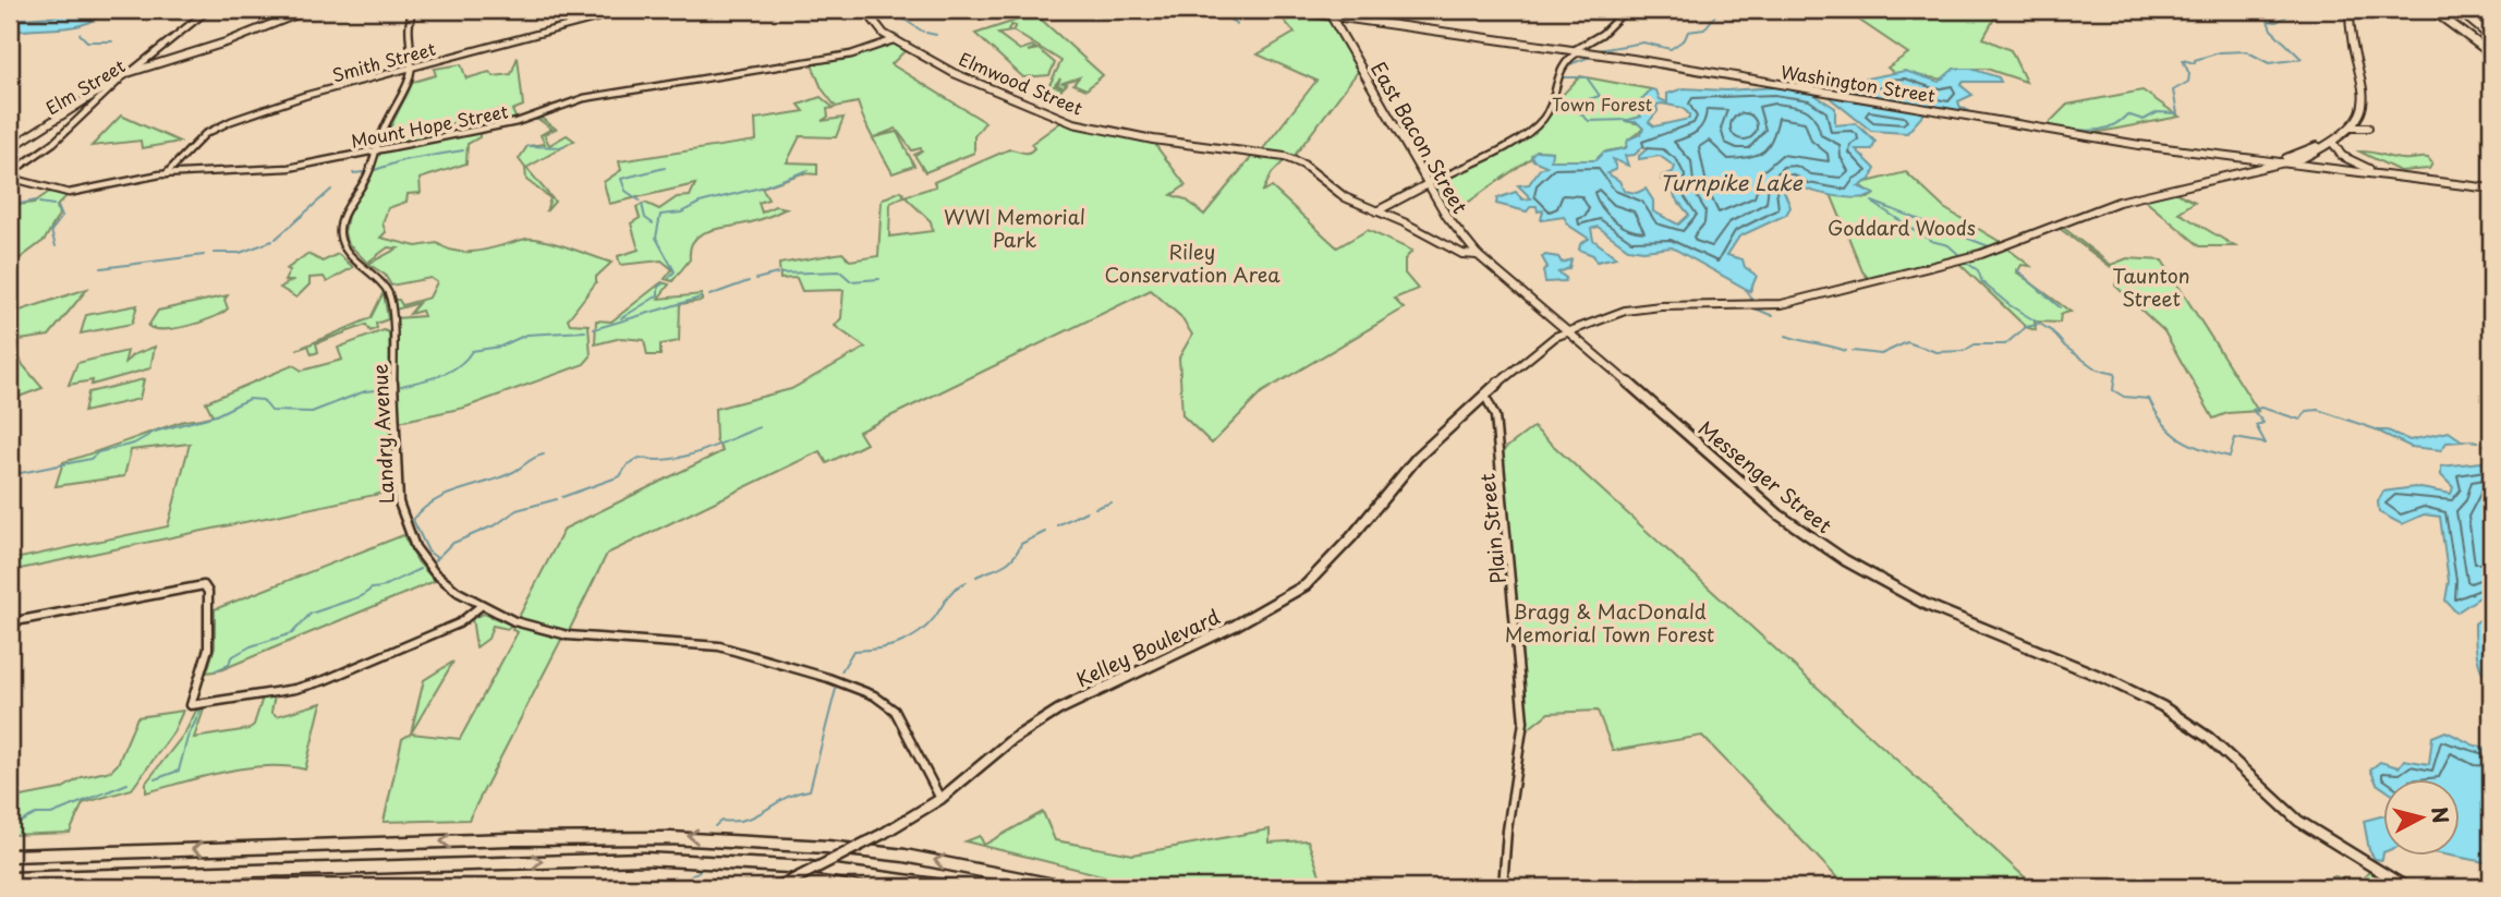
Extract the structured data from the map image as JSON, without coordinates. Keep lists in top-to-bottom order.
{
  "streets": {
    "main road": [
      "Elmwood Street",
      "Washington Street",
      "Elm Street",
      "East Bacon Street",
      "Messenger Street",
      "Kelley Boulevard"
    ],
    "street": [
      "Smith Street",
      "Mount Hope Street",
      "Landry Avenue",
      "Plain Street"
    ]
  },
  "crossings": [
    ["Smith Street", "Mount Hope Street"],
    ["Smith Street", "Landry Avenue"],
    ["Elmwood Street", "Mount Hope Street"],
    ["Elmwood Street", "Messenger Street"],
    ["Washington Street", "East Bacon Street"],
    ["Mount Hope Street", "Landry Avenue"],
    ["East Bacon Street", "Messenger Street"],
    ["Landry Avenue", "Kelley Boulevard"],
    ["Plain Street", "Kelley Boulevard"]
  ],
  "water": ["Turnpike Lake"],
  "parks": [
    "Town Forest",
    "WWI Memorial Park",
    "Goddard Woods",
    "Riley Conservation Area",
    "Taunton Street",
    "Bragg & MacDonald Memorial Town Forest"
  ],
  "north": "right"
}
